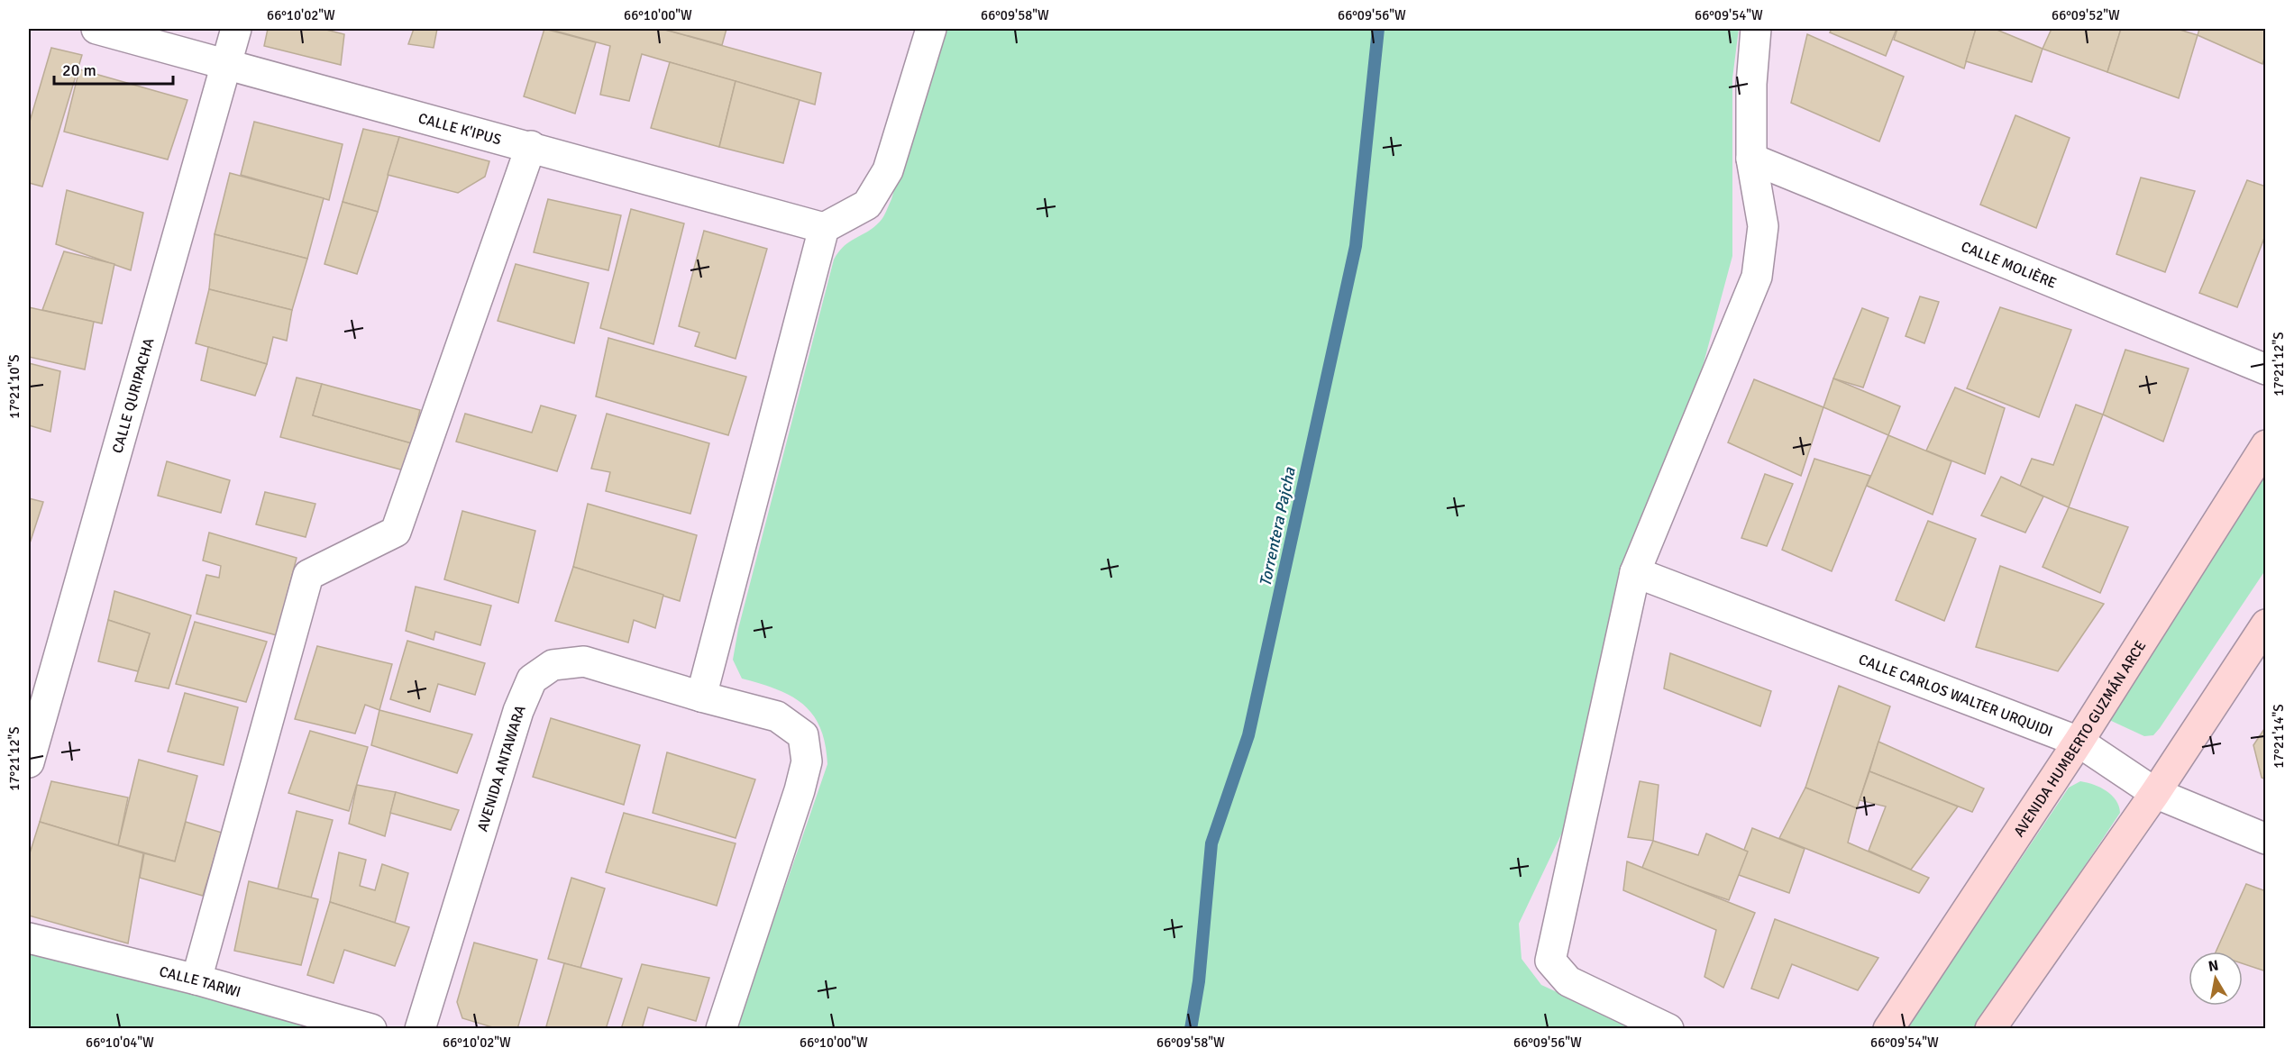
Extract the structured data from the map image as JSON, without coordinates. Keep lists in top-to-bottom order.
{
  "streets": {
    "main road": ["AVENIDA HUMBERTO GUZMÁN ARCE"],
    "street": [
      "CALLE K'IPUS",
      "CALLE MOLIÈRE",
      "CALLE QURIPACHA",
      "CALLE CARLOS WALTER URQUIDI",
      "AVENIDA ANTAWARA",
      "CALLE TARWI"
    ]
  },
  "crossings": [
    ["CALLE K'IPUS", "CALLE QURIPACHA"],
    ["CALLE CARLOS WALTER URQUIDI", "AVENIDA HUMBERTO GUZMÁN ARCE"]
  ],
  "water": ["Torrentera Pajcha"],
  "scale_bar": "20 m",
  "north": "top",
  "coordinates": [
    "66°10'02\"W",
    "66°10'00\"W",
    "66°09'58\"W",
    "66°09'56\"W",
    "66°09'54\"W",
    "66°09'52\"W",
    "17°21'12\"S",
    "17°21'10\"S",
    "17°21'14\"S",
    "66°10'04\"W"
  ]
}
